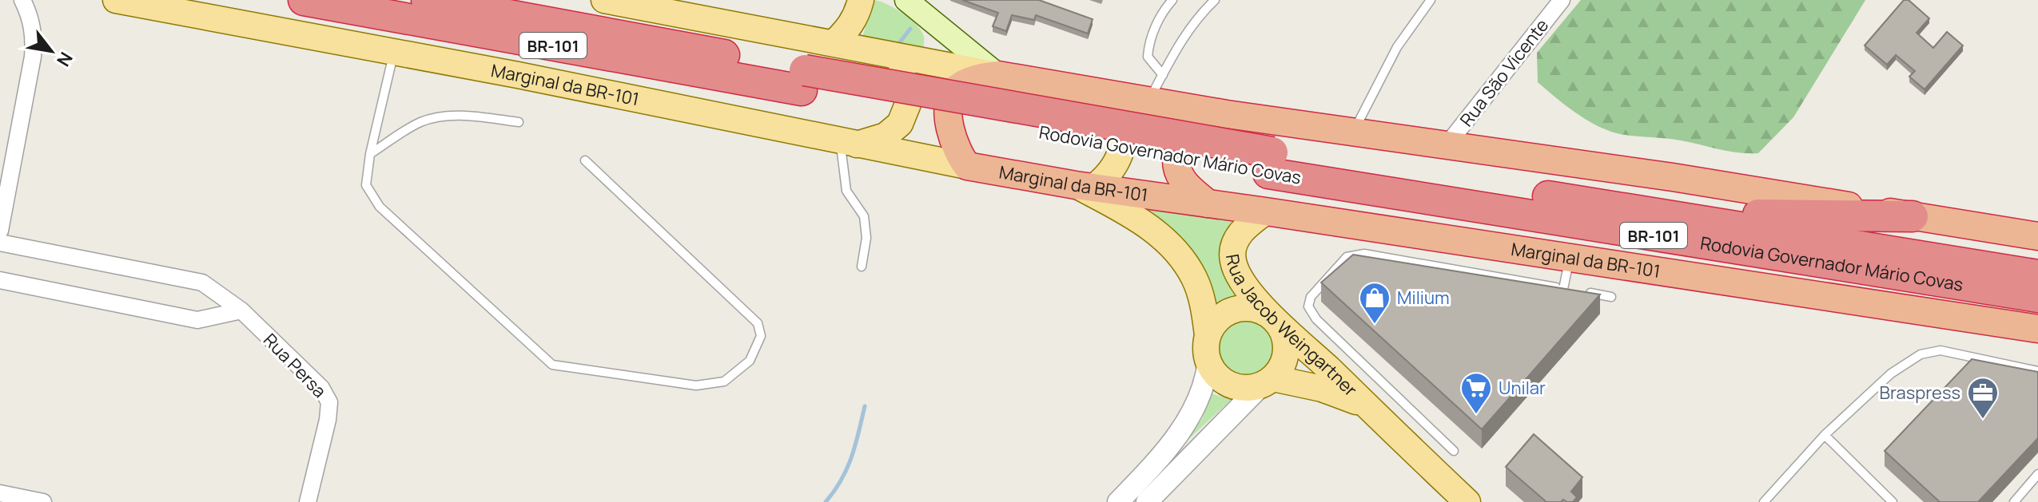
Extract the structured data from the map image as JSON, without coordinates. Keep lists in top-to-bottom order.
{
  "streets": {
    "highway": ["BR-101", "Marginal da BR-101", "Rodovia Governador Mário Covas"],
    "main road": ["Rua Jacob Weingartner"],
    "street": ["Rua São Vicente", "Rua Persa"]
  },
  "crossings": [
    ["Marginal da BR-101", "Rua Jacob Weingartner"]
  ],
  "places": {
    "shop": ["Milium"],
    "supermarket": ["Unilar"],
    "office": ["Braspress"]
  },
  "north": "bottom right"
}
